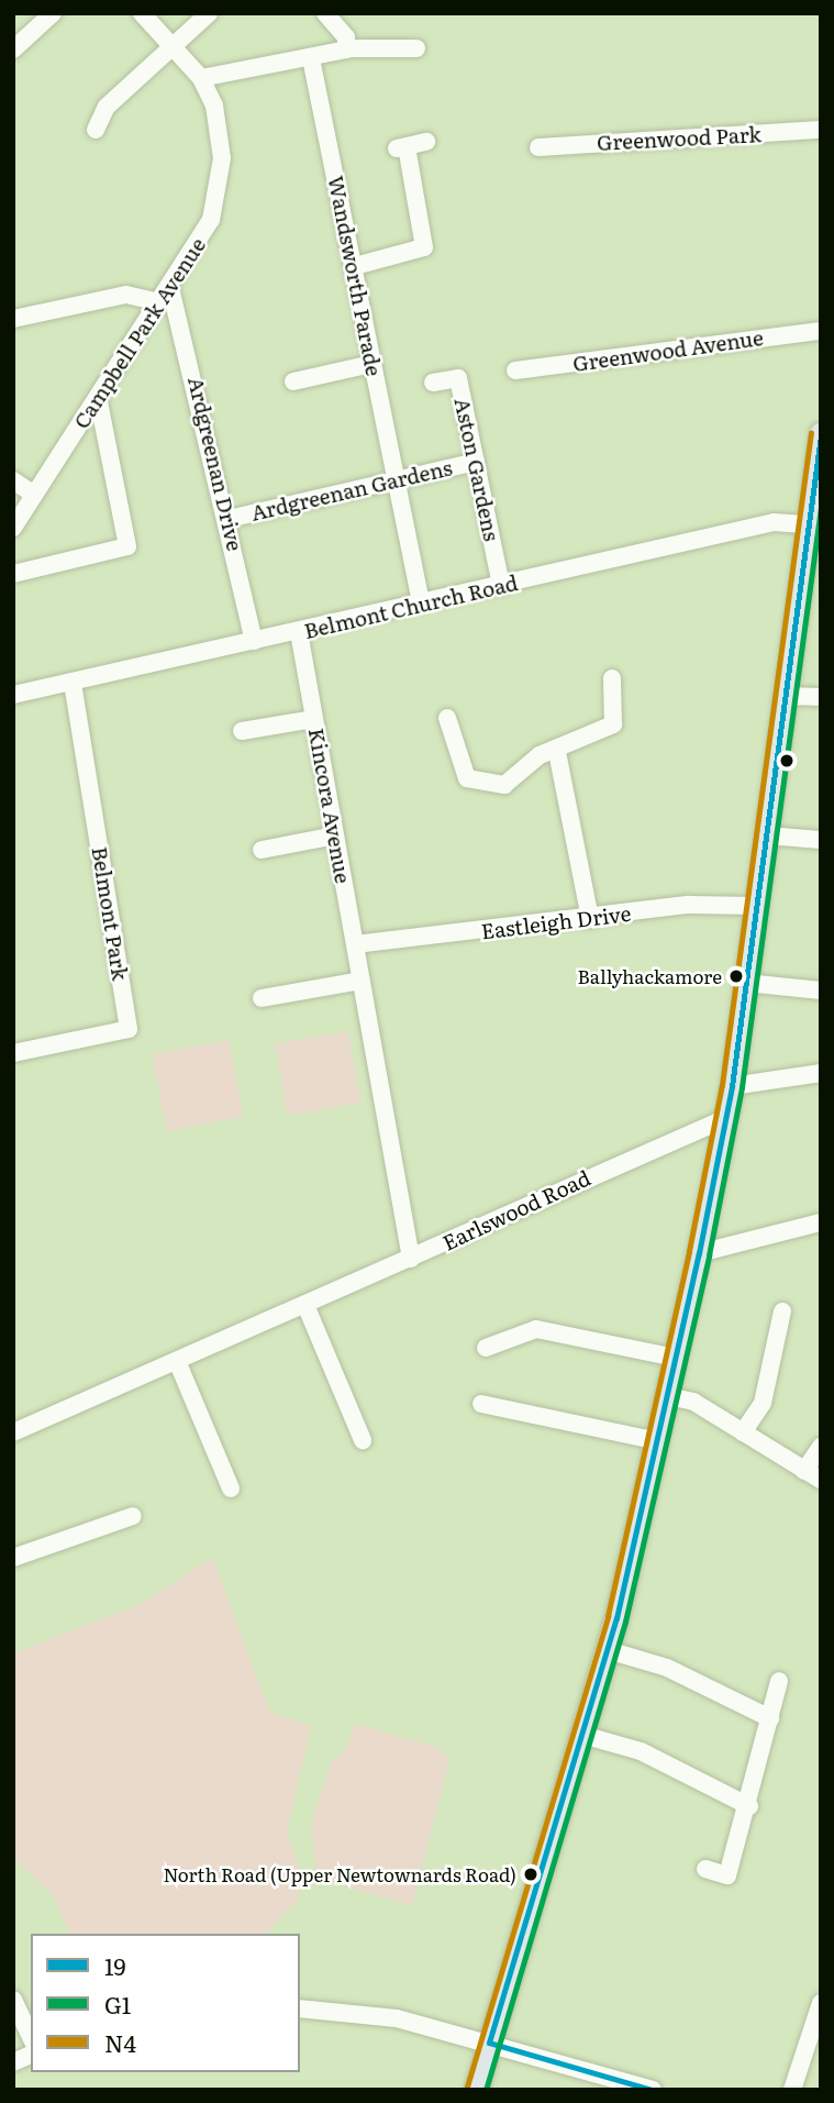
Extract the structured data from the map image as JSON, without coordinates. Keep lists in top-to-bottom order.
{
  "streets": {
    "street": [
      "Greenwood Park",
      "Wandsworth Parade",
      "Campbell Park Avenue",
      "Greenwood Avenue",
      "Ardgreenan Drive",
      "Aston Gardens",
      "Ardgreenan Gardens",
      "Belmont Church Road",
      "Kincora Avenue",
      "Belmont Park",
      "Eastleigh Drive",
      "Earlswood Road"
    ]
  },
  "crossings": [
    ["Wandsworth Parade", "Ardgreenan Gardens"],
    ["Wandsworth Parade", "Belmont Church Road"],
    ["Campbell Park Avenue", "Ardgreenan Drive"],
    ["Ardgreenan Drive", "Ardgreenan Gardens"],
    ["Ardgreenan Drive", "Belmont Church Road"],
    ["Aston Gardens", "Ardgreenan Gardens"],
    ["Aston Gardens", "Belmont Church Road"],
    ["Belmont Church Road", "Kincora Avenue"],
    ["Belmont Church Road", "Belmont Park"],
    ["Kincora Avenue", "Eastleigh Drive"],
    ["Kincora Avenue", "Earlswood Road"]
  ],
  "places": ["Ballyhackamore", "North Road (Upper Newtownards Road)"],
  "lines": ["transit line N4", "transit line 19", "transit line G1"],
  "legend": ["19", "G1", "N4"]
}
